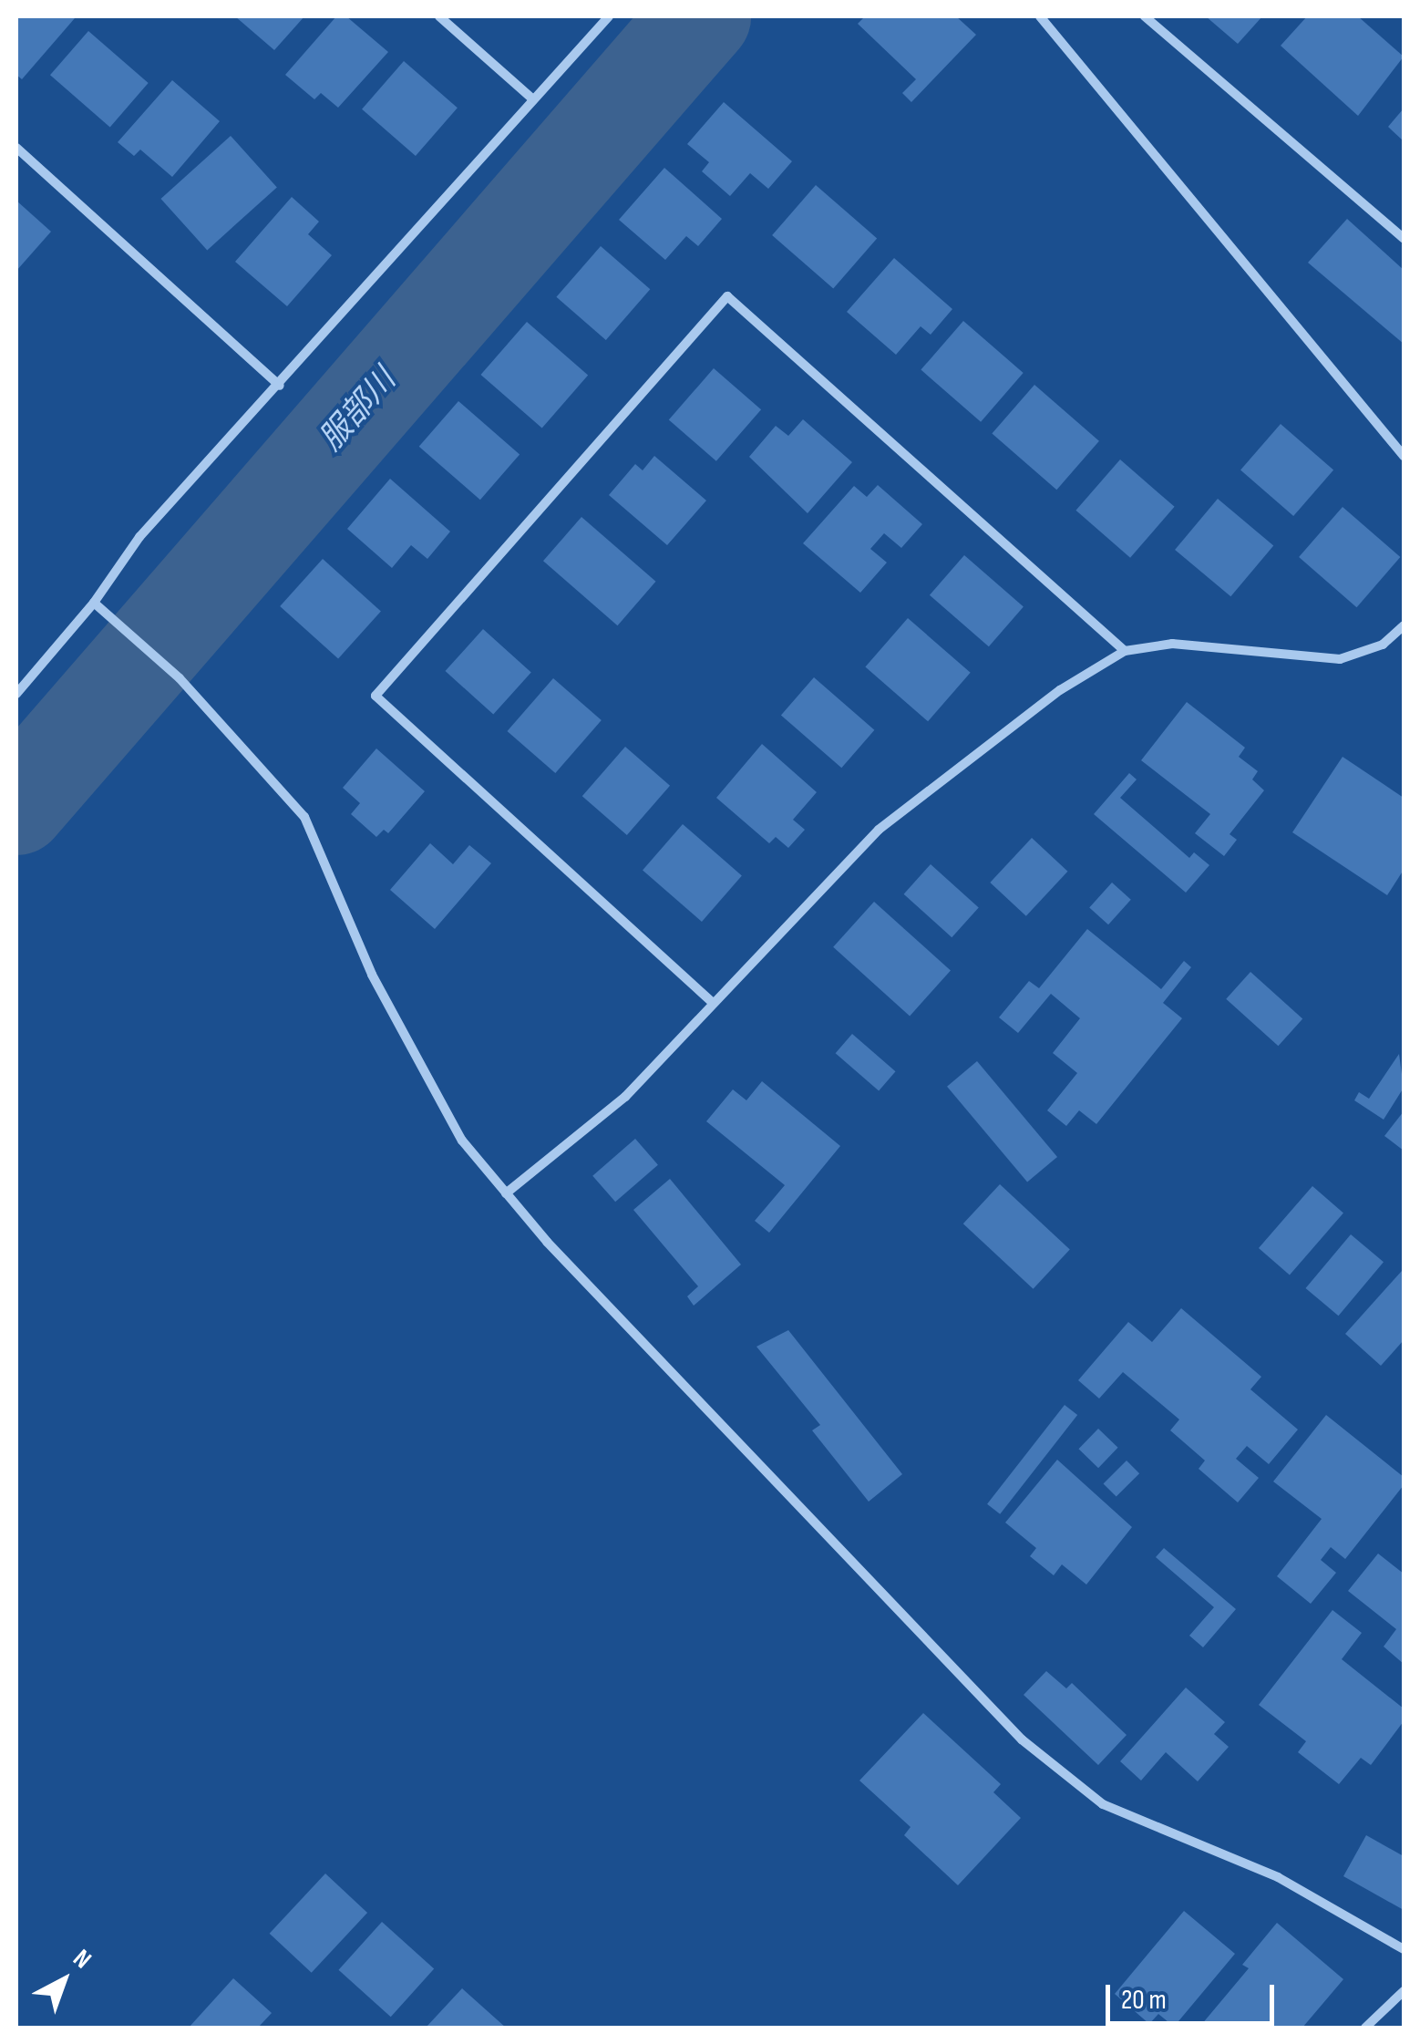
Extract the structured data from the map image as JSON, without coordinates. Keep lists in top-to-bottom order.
{
  "water": ["服部川"],
  "scale_bar": "20 m",
  "north": "top right"
}
